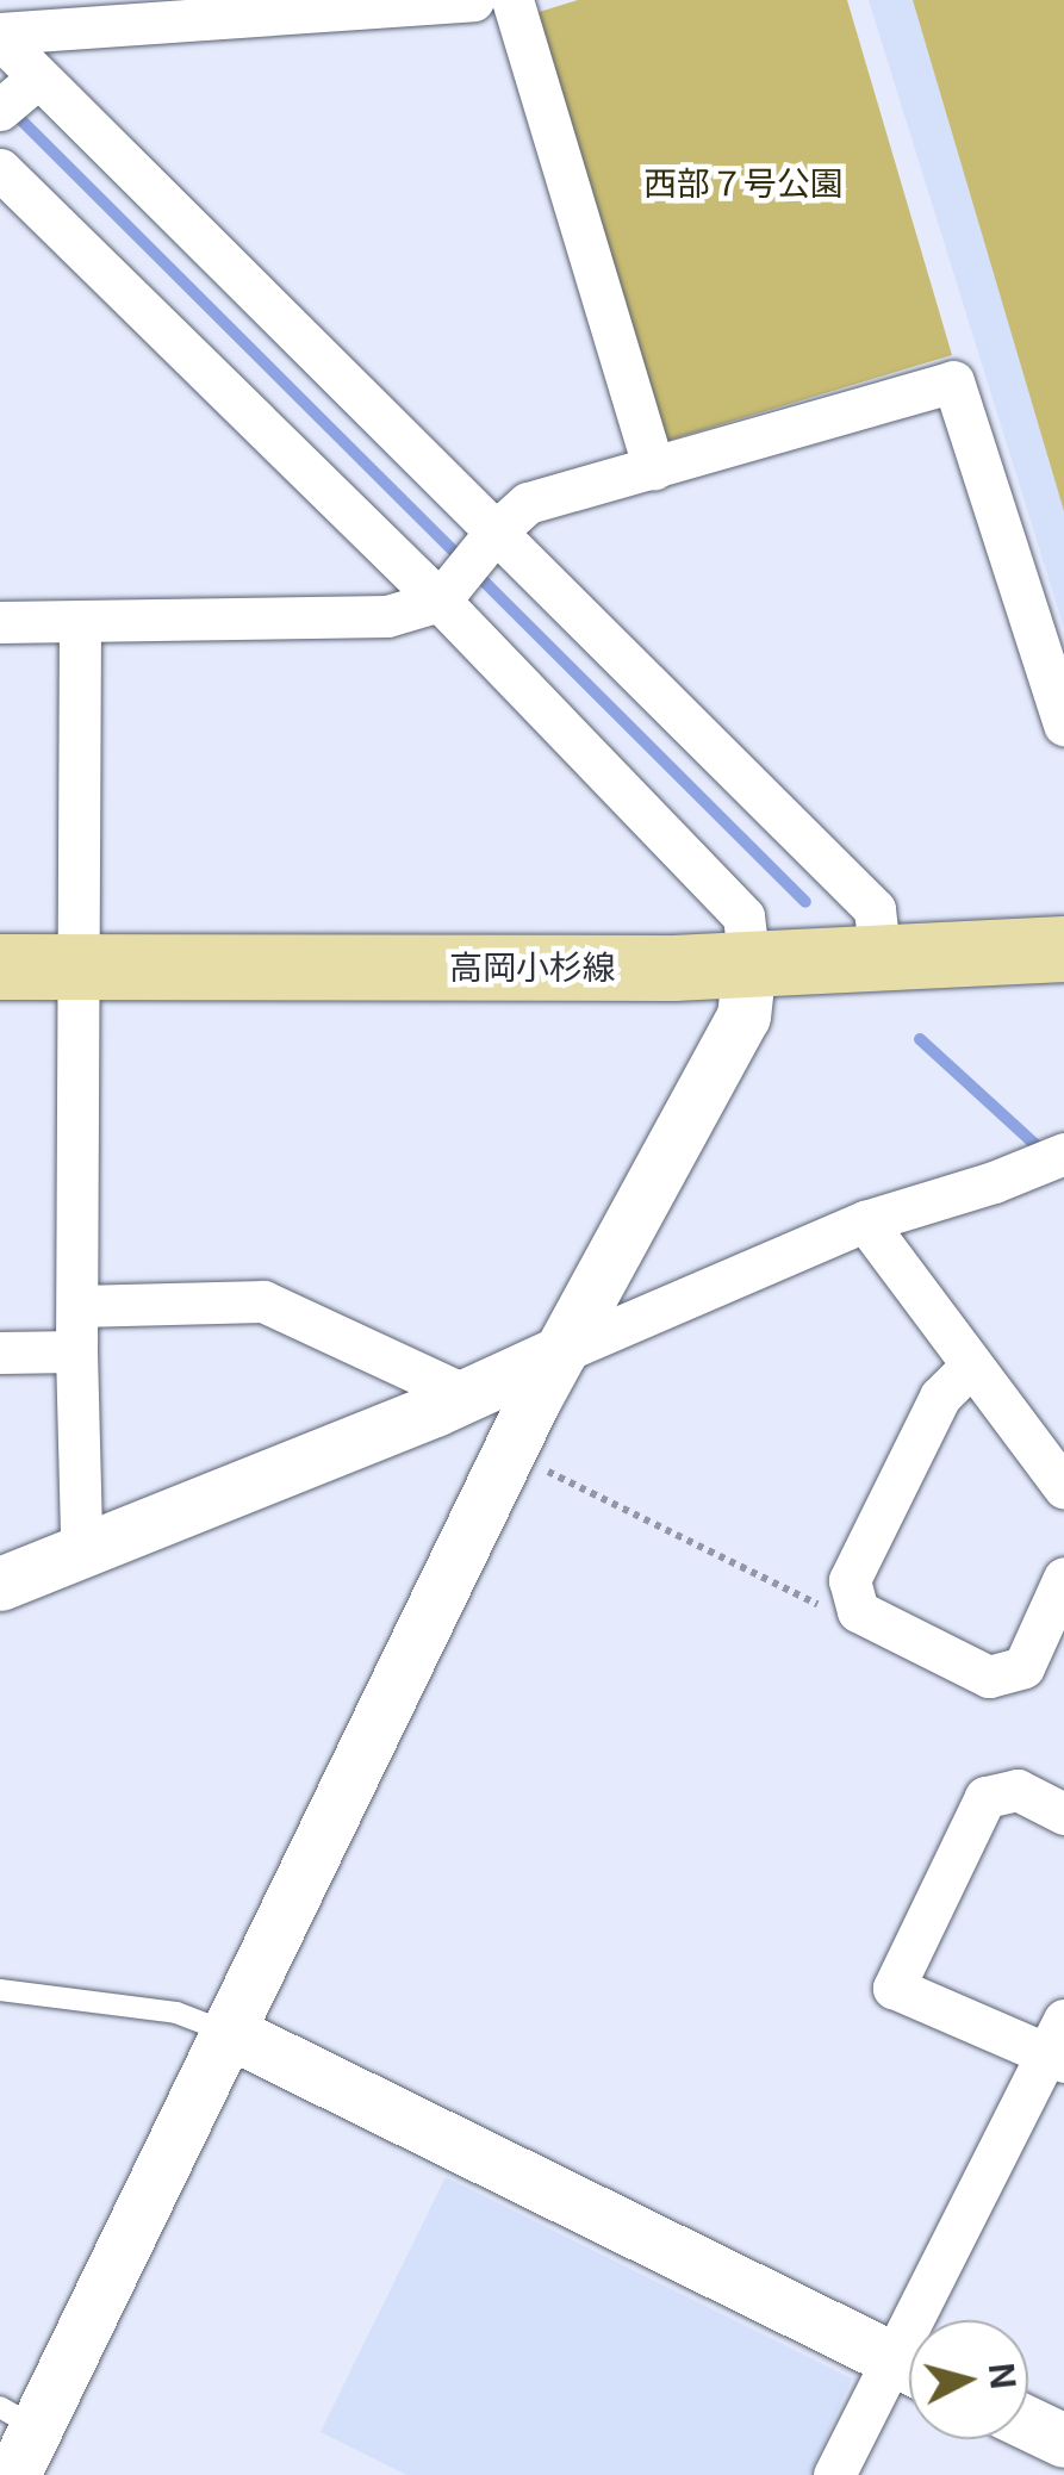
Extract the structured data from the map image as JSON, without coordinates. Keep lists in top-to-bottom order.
{
  "streets": {
    "main road": ["高岡小杉線"]
  },
  "parks": ["西部７号公園"],
  "north": "right"
}
